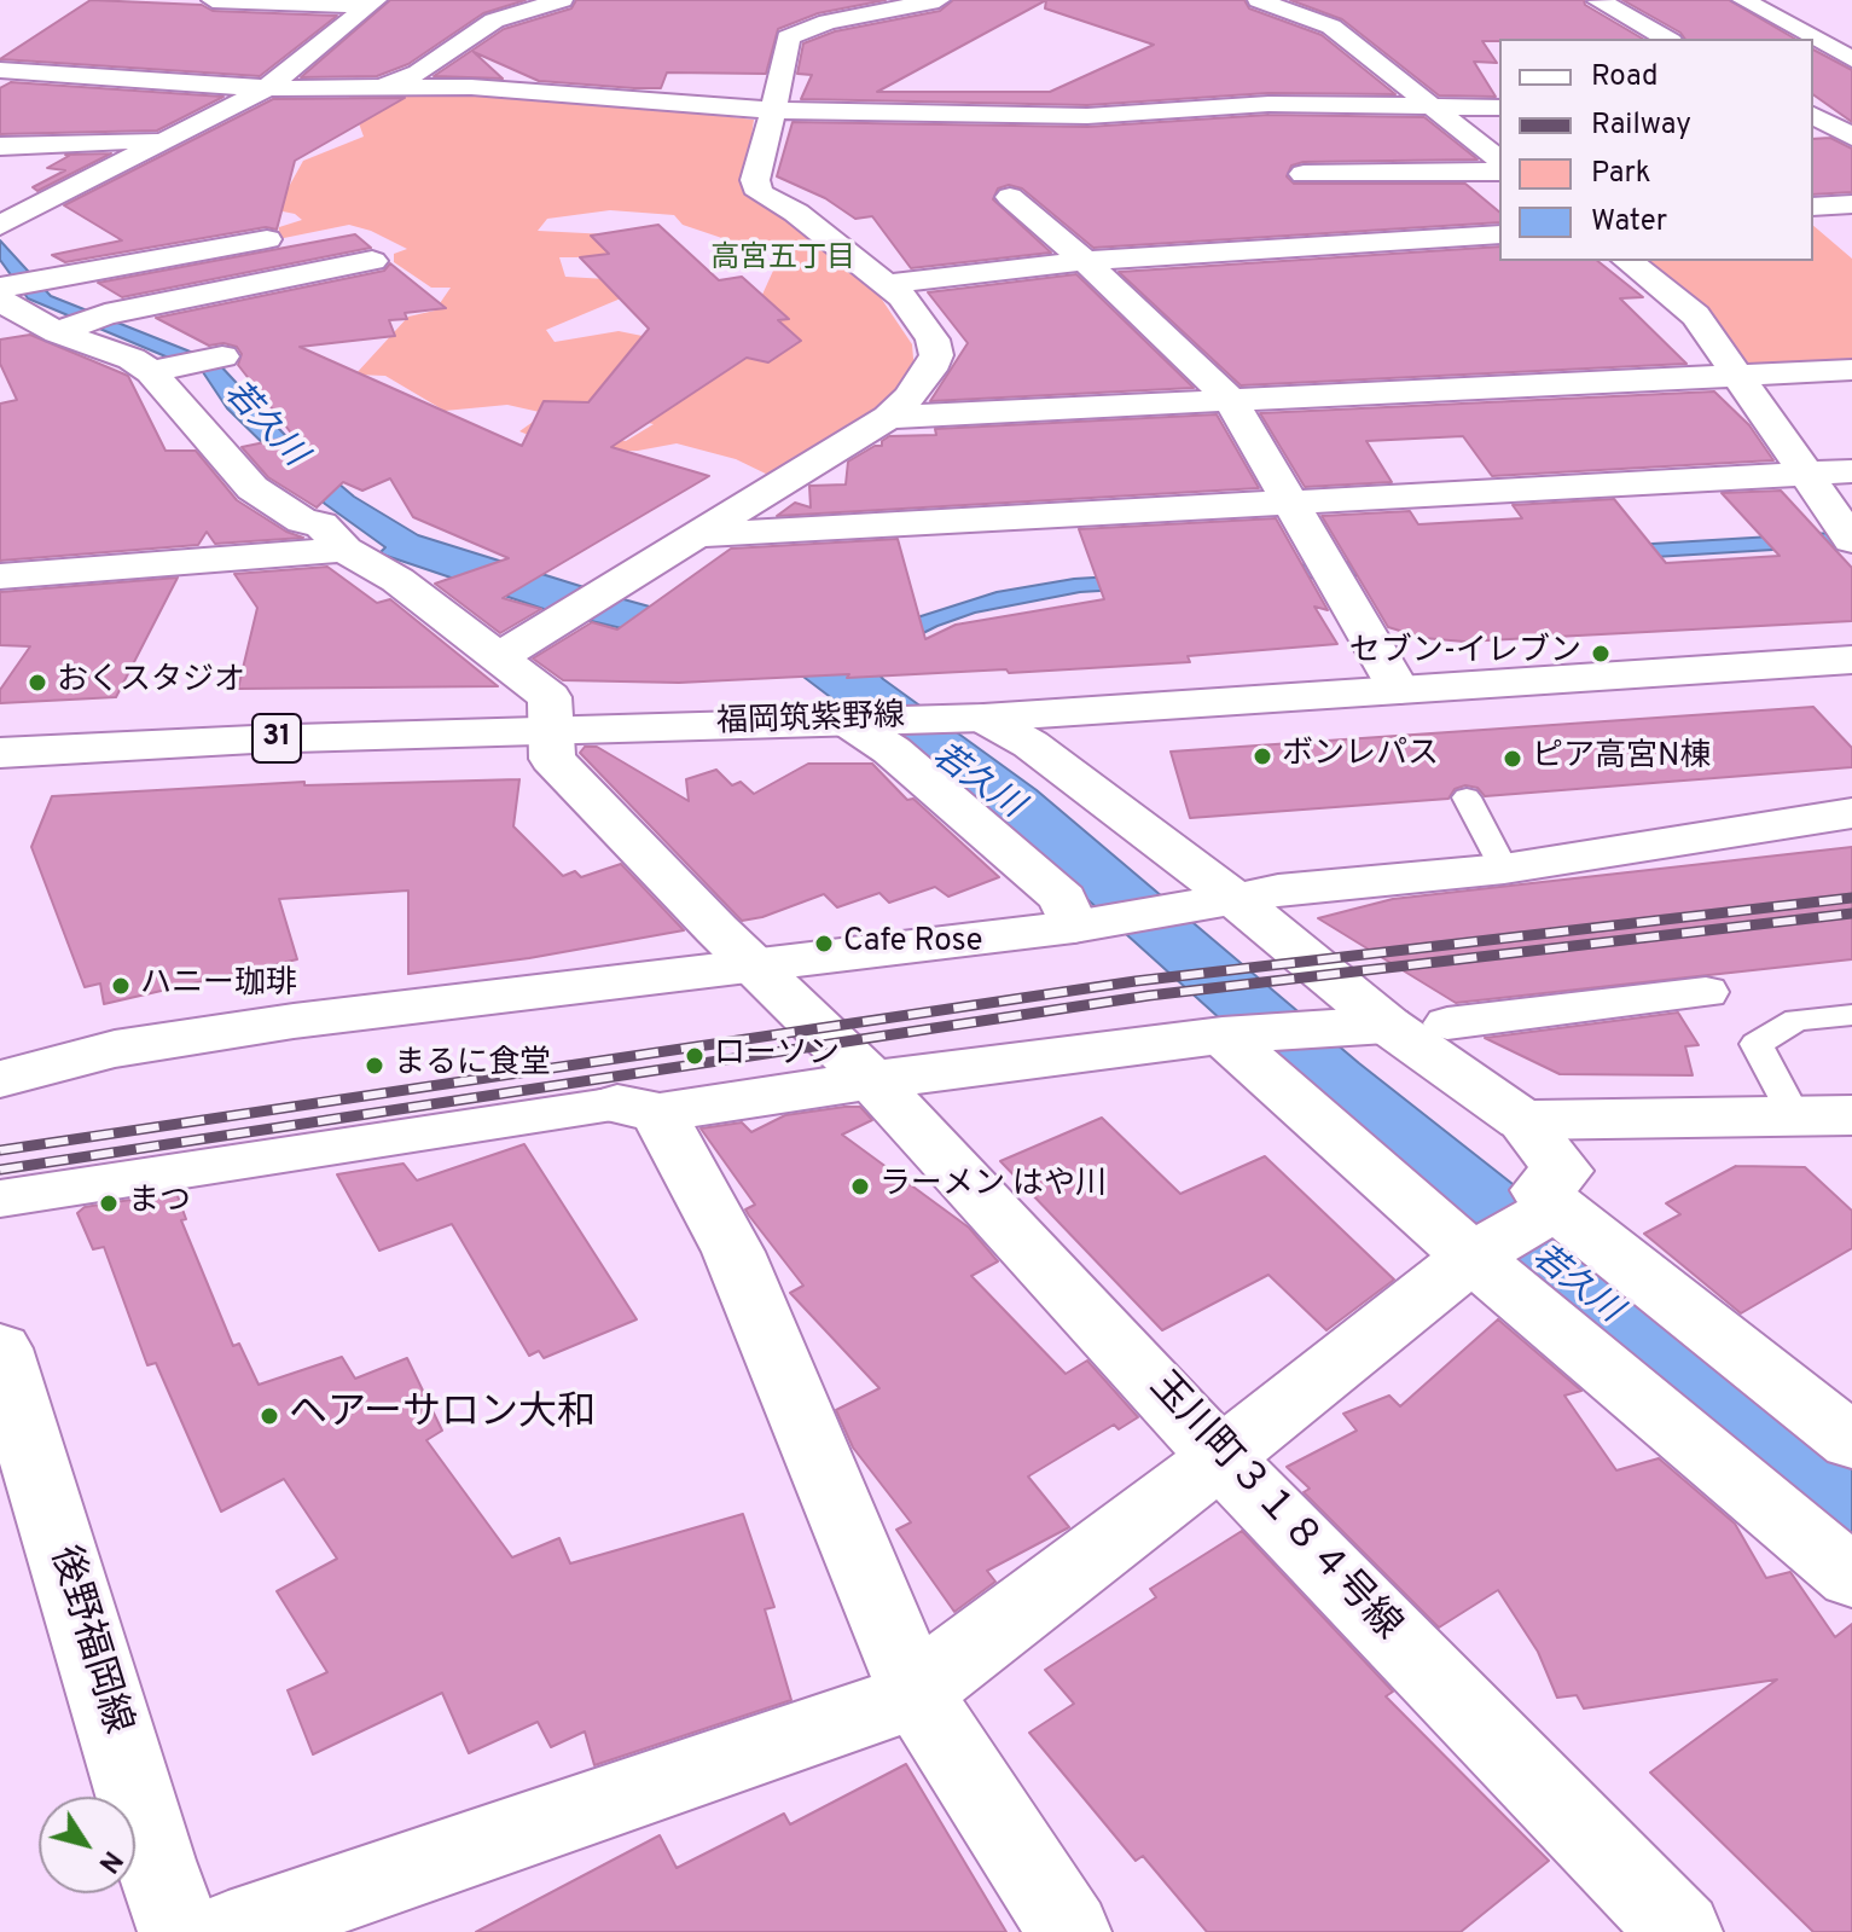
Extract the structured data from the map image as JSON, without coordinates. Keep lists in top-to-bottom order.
{
  "streets": {
    "street": [
      "福岡筑紫野線",
      "31",
      "玉川町３１８４号線",
      "後野福岡線"
    ]
  },
  "crossings": [
    ["福岡筑紫野線", "玉川町３１８４号線"]
  ],
  "districts": ["高宮五丁目"],
  "water": ["若久川"],
  "places": [
    "セブン-イレブン",
    "おくスタジオ",
    "ボンレパス",
    "ピア高宮N棟",
    "Cafe Rose",
    "ハニー珈琲",
    "ローソン",
    "まるに食堂",
    "ラーメン はや川",
    "まつ",
    "ヘアーサロン大和"
  ],
  "legend": [
    "Road",
    "Railway",
    "Park",
    "Water"
  ],
  "north": "bottom right"
}
